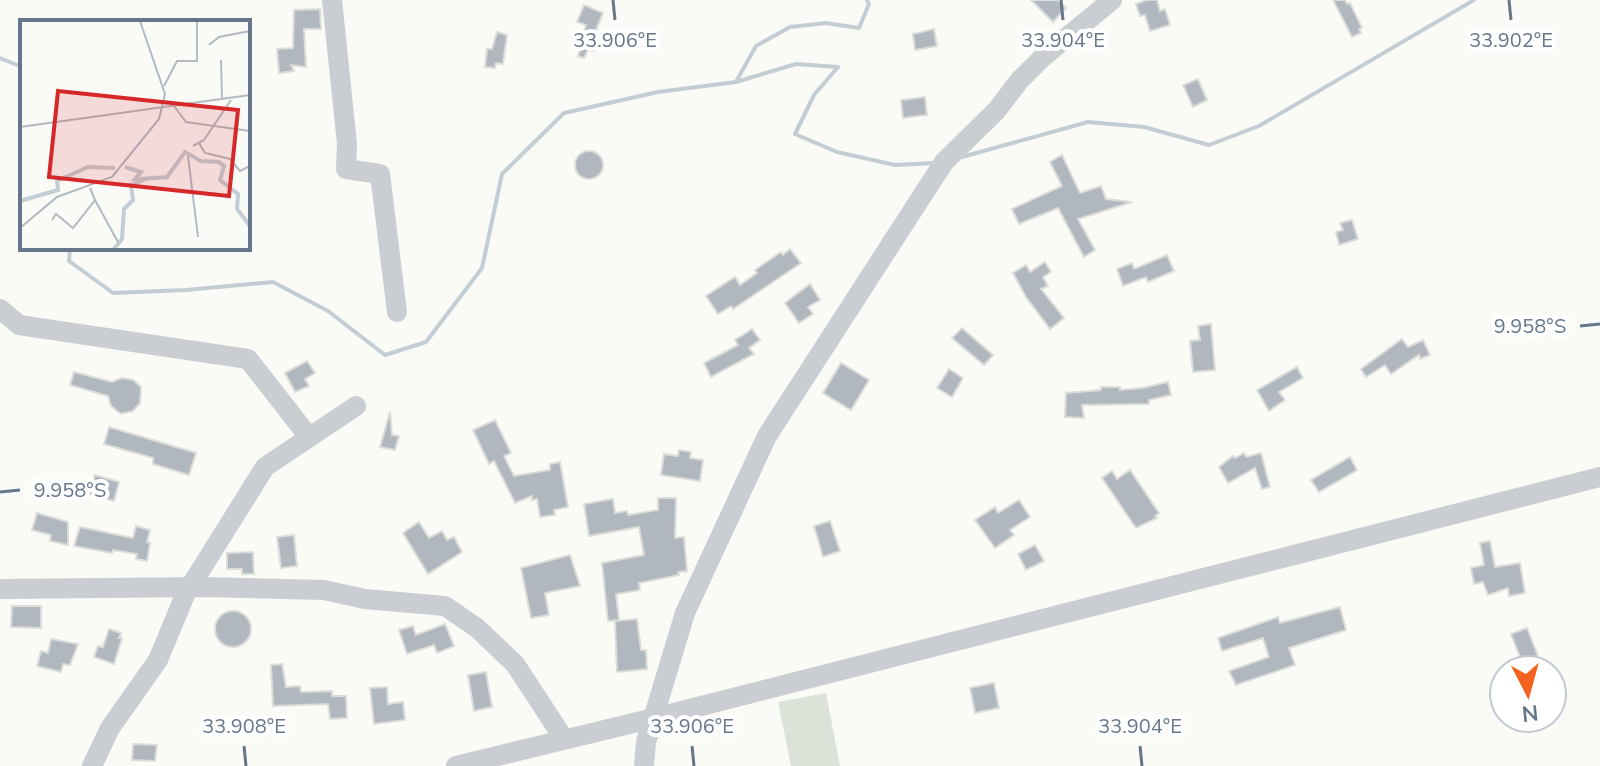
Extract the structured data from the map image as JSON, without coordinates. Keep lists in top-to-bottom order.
{
  "north": "bottom",
  "coordinates": [
    "33.906°E",
    "33.904°E",
    "33.902°E",
    "9.958°S",
    "33.908°E"
  ]
}
